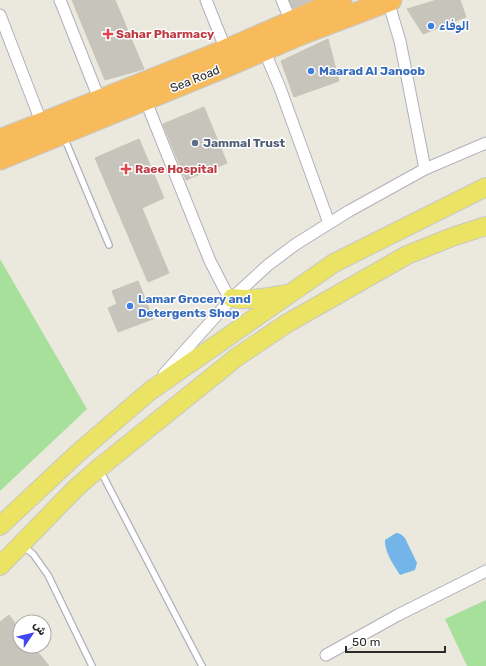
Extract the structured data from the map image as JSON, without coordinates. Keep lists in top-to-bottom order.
{
  "streets": {
    "highway": ["Sea Road"]
  },
  "places": {
    "other": [
      "الوفاء",
      "Maarad Al Janoob",
      "Jammal Trust",
      "Lamar Grocery and Detergents Shop"
    ],
    "health": ["Sahar Pharmacy", "Raee Hospital"]
  },
  "scale_bar": "50 m",
  "north": "top right"
}
